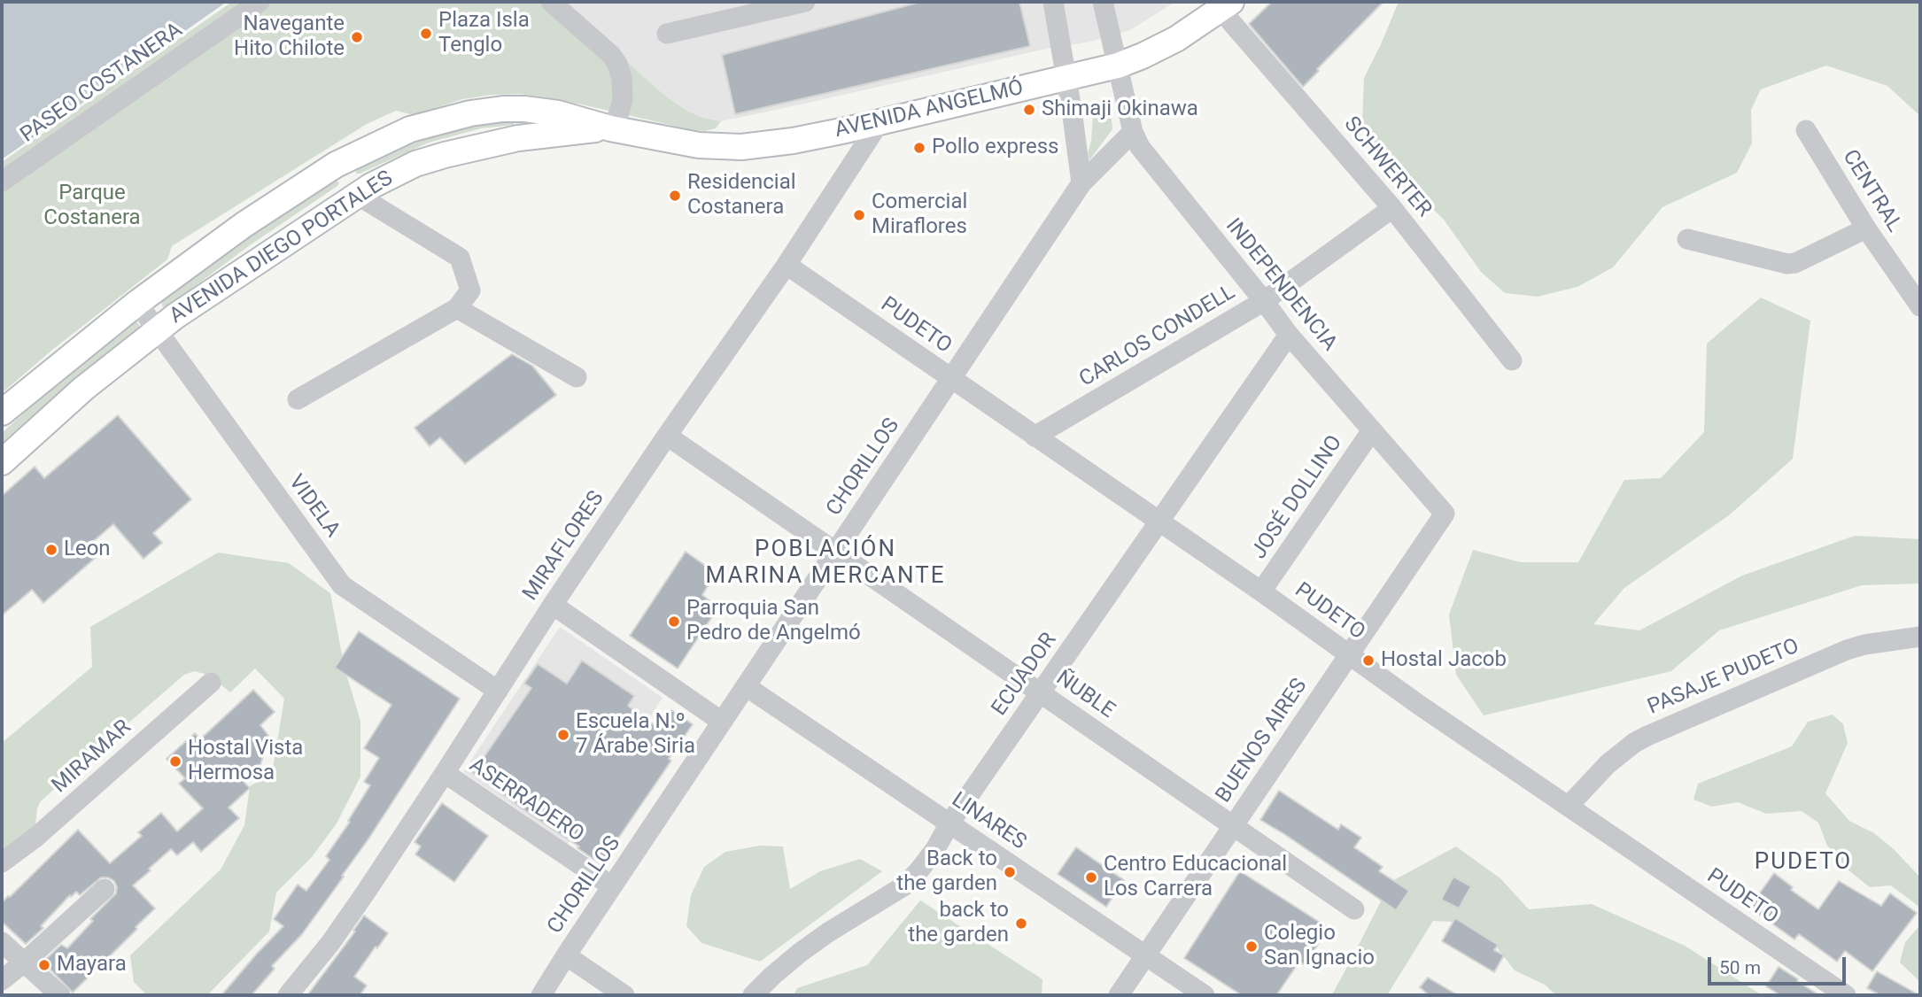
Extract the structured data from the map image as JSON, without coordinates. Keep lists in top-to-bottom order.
{
  "streets": {
    "main road": ["AVENIDA ANGELMÓ", "AVENIDA DIEGO PORTALES"],
    "street": [
      "PASEO COSTANERA",
      "SCHWERTER",
      "CENTRAL",
      "INDEPENDENCIA",
      "PUDETO",
      "CARLOS CONDELL",
      "CHORILLOS",
      "JOSÉ DOLLINO",
      "VIDELA",
      "MIRAFLORES",
      "ECUADOR",
      "PASAJE PUDETO",
      "ÑUBLE",
      "BUENOS AIRES",
      "MIRAMAR",
      "ASERRADERO",
      "LINARES"
    ]
  },
  "crossings": [
    ["AVENIDA ANGELMÓ", "SCHWERTER"],
    ["AVENIDA ANGELMÓ", "AVENIDA DIEGO PORTALES"],
    ["AVENIDA ANGELMÓ", "INDEPENDENCIA"],
    ["AVENIDA ANGELMÓ", "MIRAFLORES"],
    ["SCHWERTER", "CARLOS CONDELL"],
    ["AVENIDA DIEGO PORTALES", "VIDELA"],
    ["INDEPENDENCIA", "CARLOS CONDELL"],
    ["INDEPENDENCIA", "CHORILLOS"],
    ["INDEPENDENCIA", "JOSÉ DOLLINO"],
    ["INDEPENDENCIA", "ECUADOR"],
    ["INDEPENDENCIA", "BUENOS AIRES"],
    ["PUDETO", "CARLOS CONDELL"],
    ["PUDETO", "CHORILLOS"],
    ["PUDETO", "JOSÉ DOLLINO"],
    ["PUDETO", "MIRAFLORES"],
    ["PUDETO", "ECUADOR"],
    ["PUDETO", "PASAJE PUDETO"],
    ["PUDETO", "BUENOS AIRES"],
    ["CHORILLOS", "ÑUBLE"],
    ["CHORILLOS", "ASERRADERO"],
    ["CHORILLOS", "LINARES"],
    ["VIDELA", "MIRAFLORES"],
    ["MIRAFLORES", "ÑUBLE"],
    ["MIRAFLORES", "ASERRADERO"],
    ["ECUADOR", "ÑUBLE"],
    ["ECUADOR", "LINARES"],
    ["ÑUBLE", "BUENOS AIRES"],
    ["BUENOS AIRES", "LINARES"]
  ],
  "districts": ["POBLACIÓN MARINA MERCANTE", "PUDETO"],
  "parks": ["Parque Costanera"],
  "places": [
    "Plaza Isla Tenglo",
    "Navegante Hito Chilote",
    "Shimaji Okinawa",
    "Pollo express",
    "Residencial Costanera",
    "Comercial Miraflores",
    "Leon",
    "Parroquia San Pedro de Angelmó",
    "Hostal Jacob",
    "Escuela N.º 7 Árabe Siria",
    "Hostal Vista Hermosa",
    "Back to the garden",
    "Centro Educacional Los Carrera",
    "back to the garden",
    "Colegio San Ignacio",
    "Mayara"
  ],
  "scale_bar": "50 m"
}
